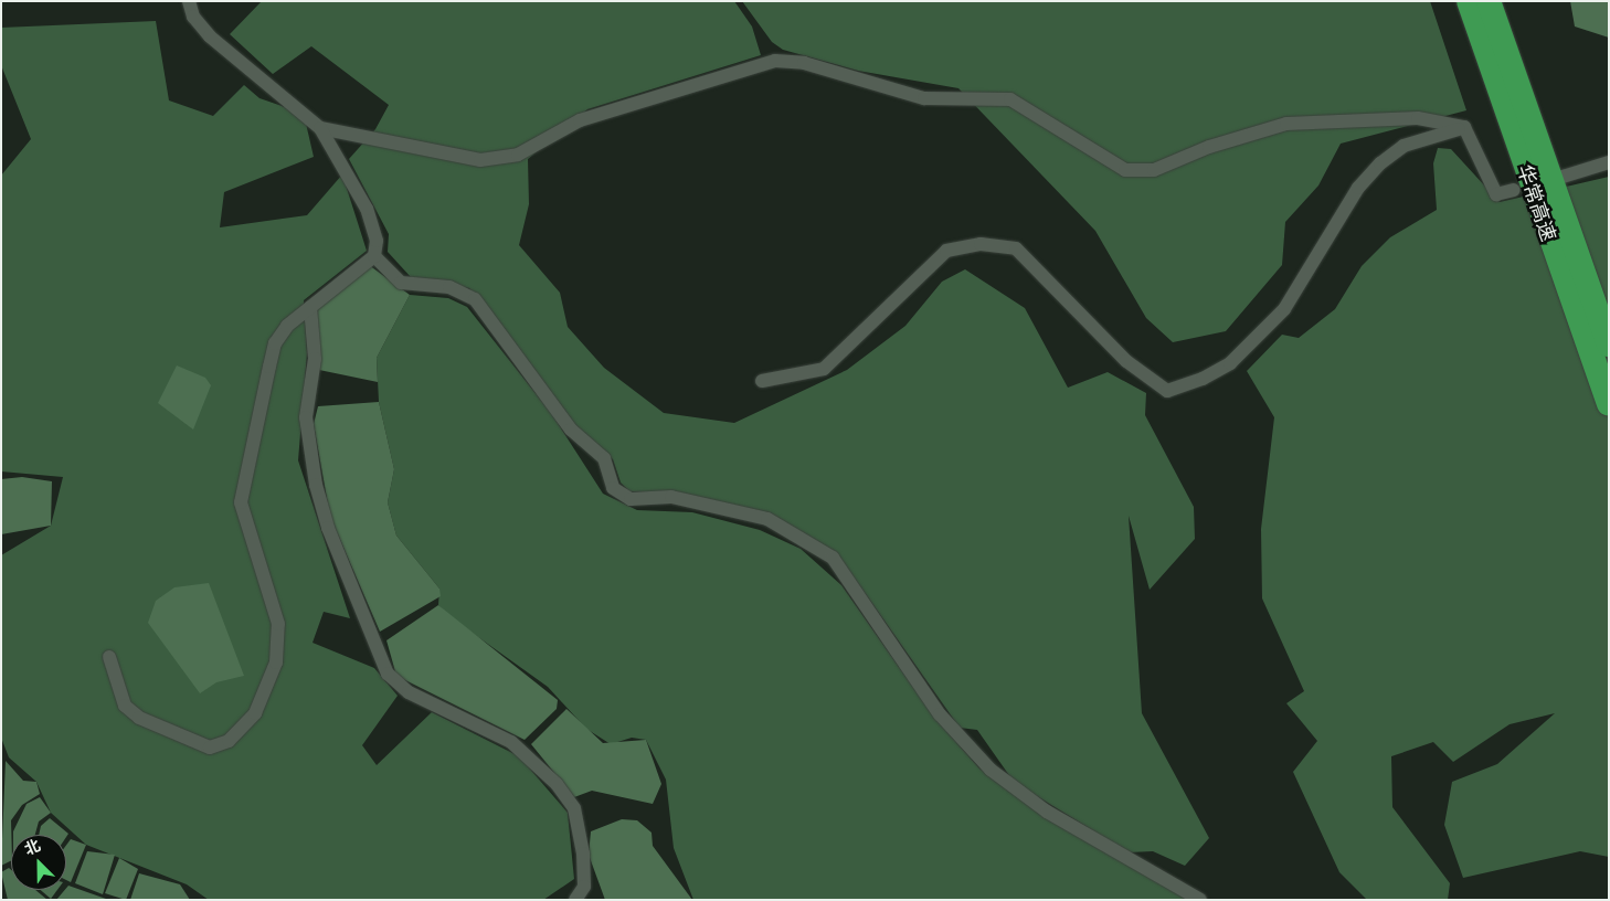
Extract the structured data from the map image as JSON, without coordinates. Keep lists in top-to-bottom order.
{
  "streets": {
    "highway": ["华常高速"]
  },
  "north": "top left"
}
